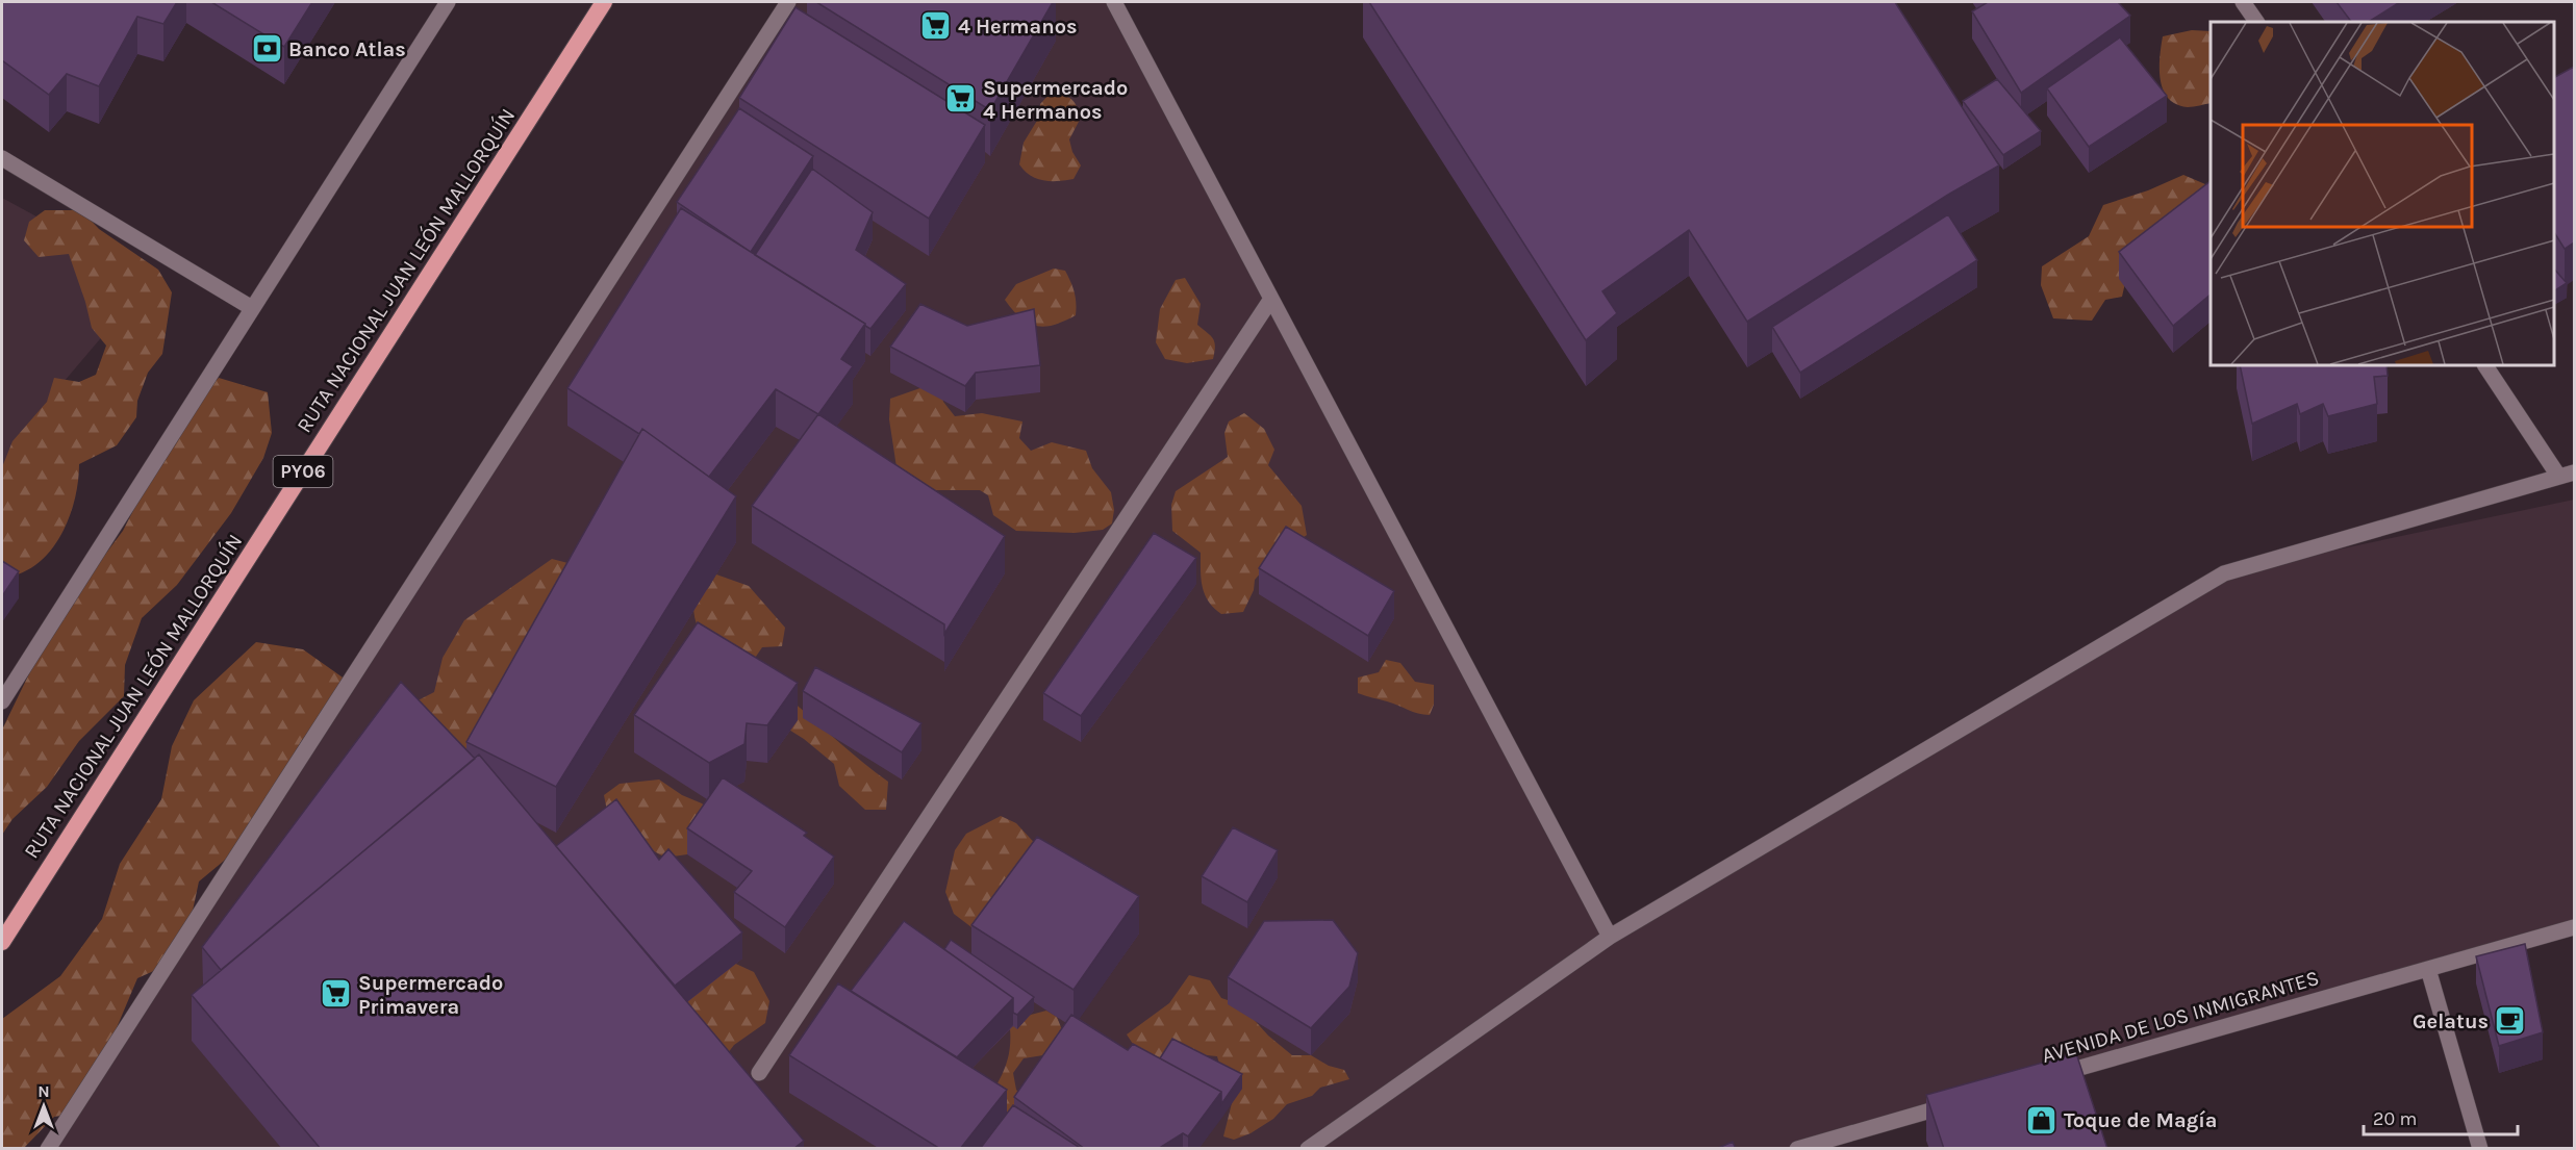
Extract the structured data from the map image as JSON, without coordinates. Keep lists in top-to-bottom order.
{
  "streets": {
    "highway": ["RUTA NACIONAL JUAN LEÓN MALLORQUÍN", "PY06"],
    "street": ["AVENIDA DE LOS INMIGRANTES"]
  },
  "places": {
    "supermarket": ["4 Hermanos", "Supermercado 4 Hermanos", "Supermercado Primavera"],
    "bank": ["Banco Atlas"],
    "cafe": ["Gelatus"],
    "shop": ["Toque de Magía"]
  },
  "scale_bar": "20 m",
  "north": "top"
}
